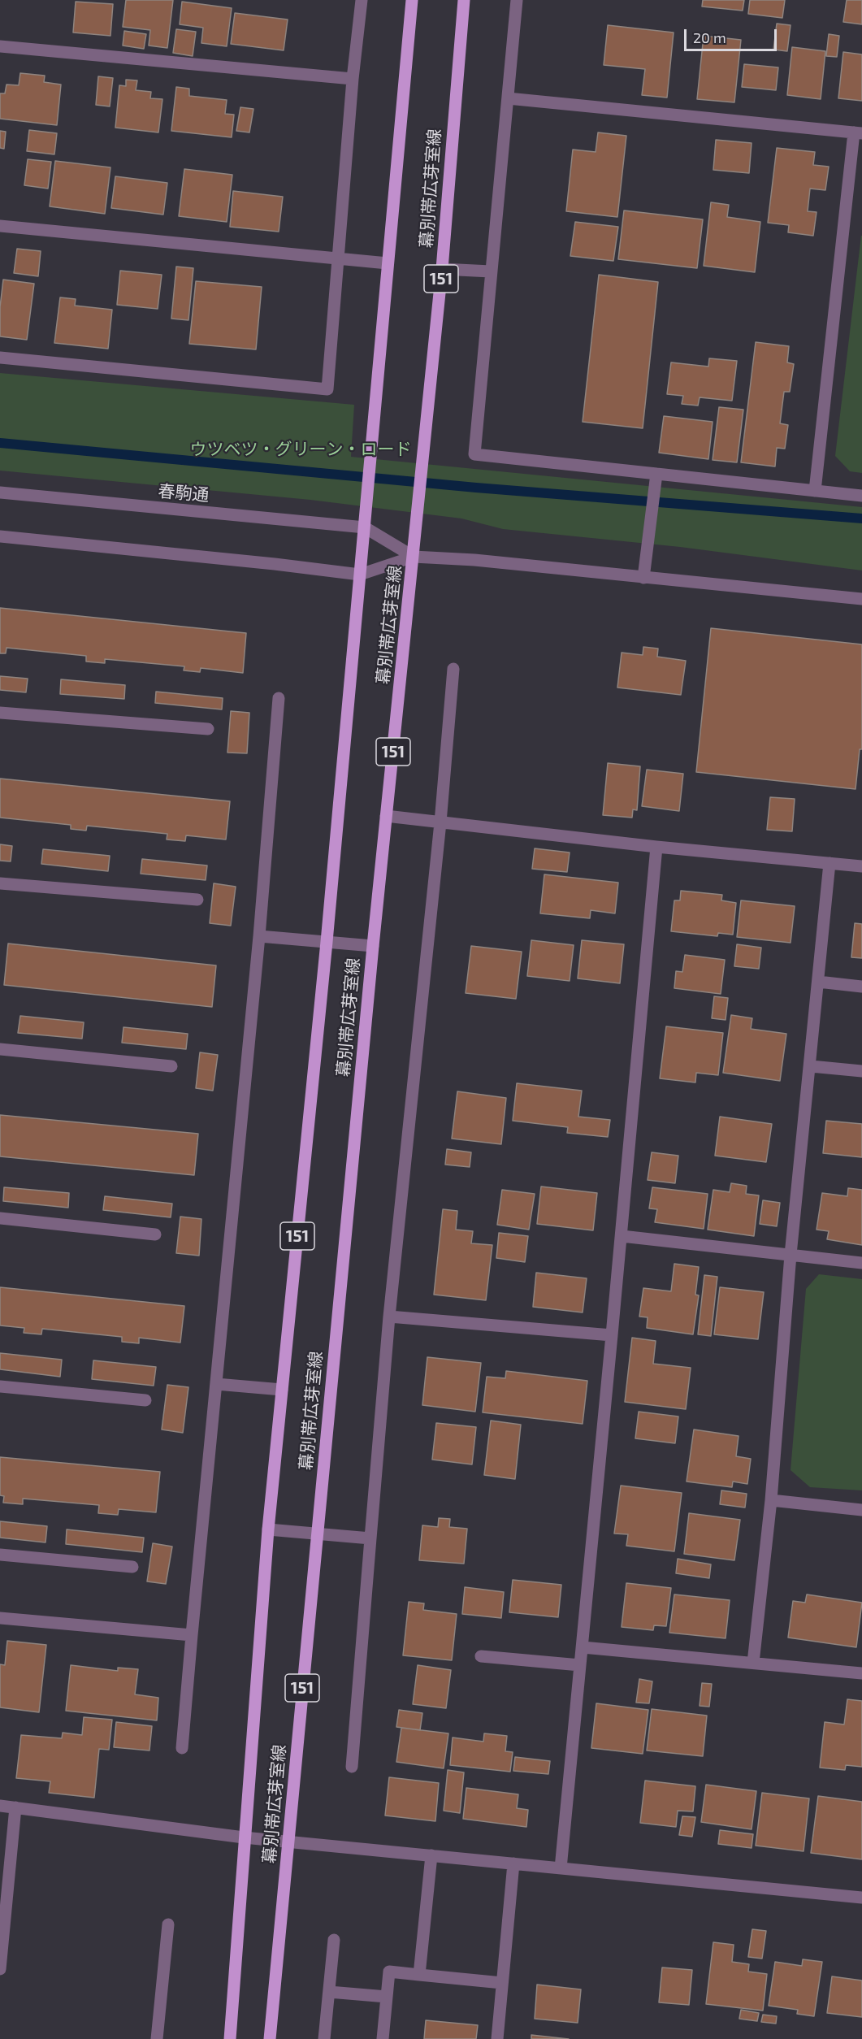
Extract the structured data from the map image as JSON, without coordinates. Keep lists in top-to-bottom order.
{
  "streets": {
    "main road": ["幕別帯広芽室線", "151"],
    "street": ["春駒通"]
  },
  "crossings": [
    ["幕別帯広芽室線", "春駒通"]
  ],
  "parks": ["ウツベツ・グリーン・ロード"],
  "scale_bar": "20 m"
}
